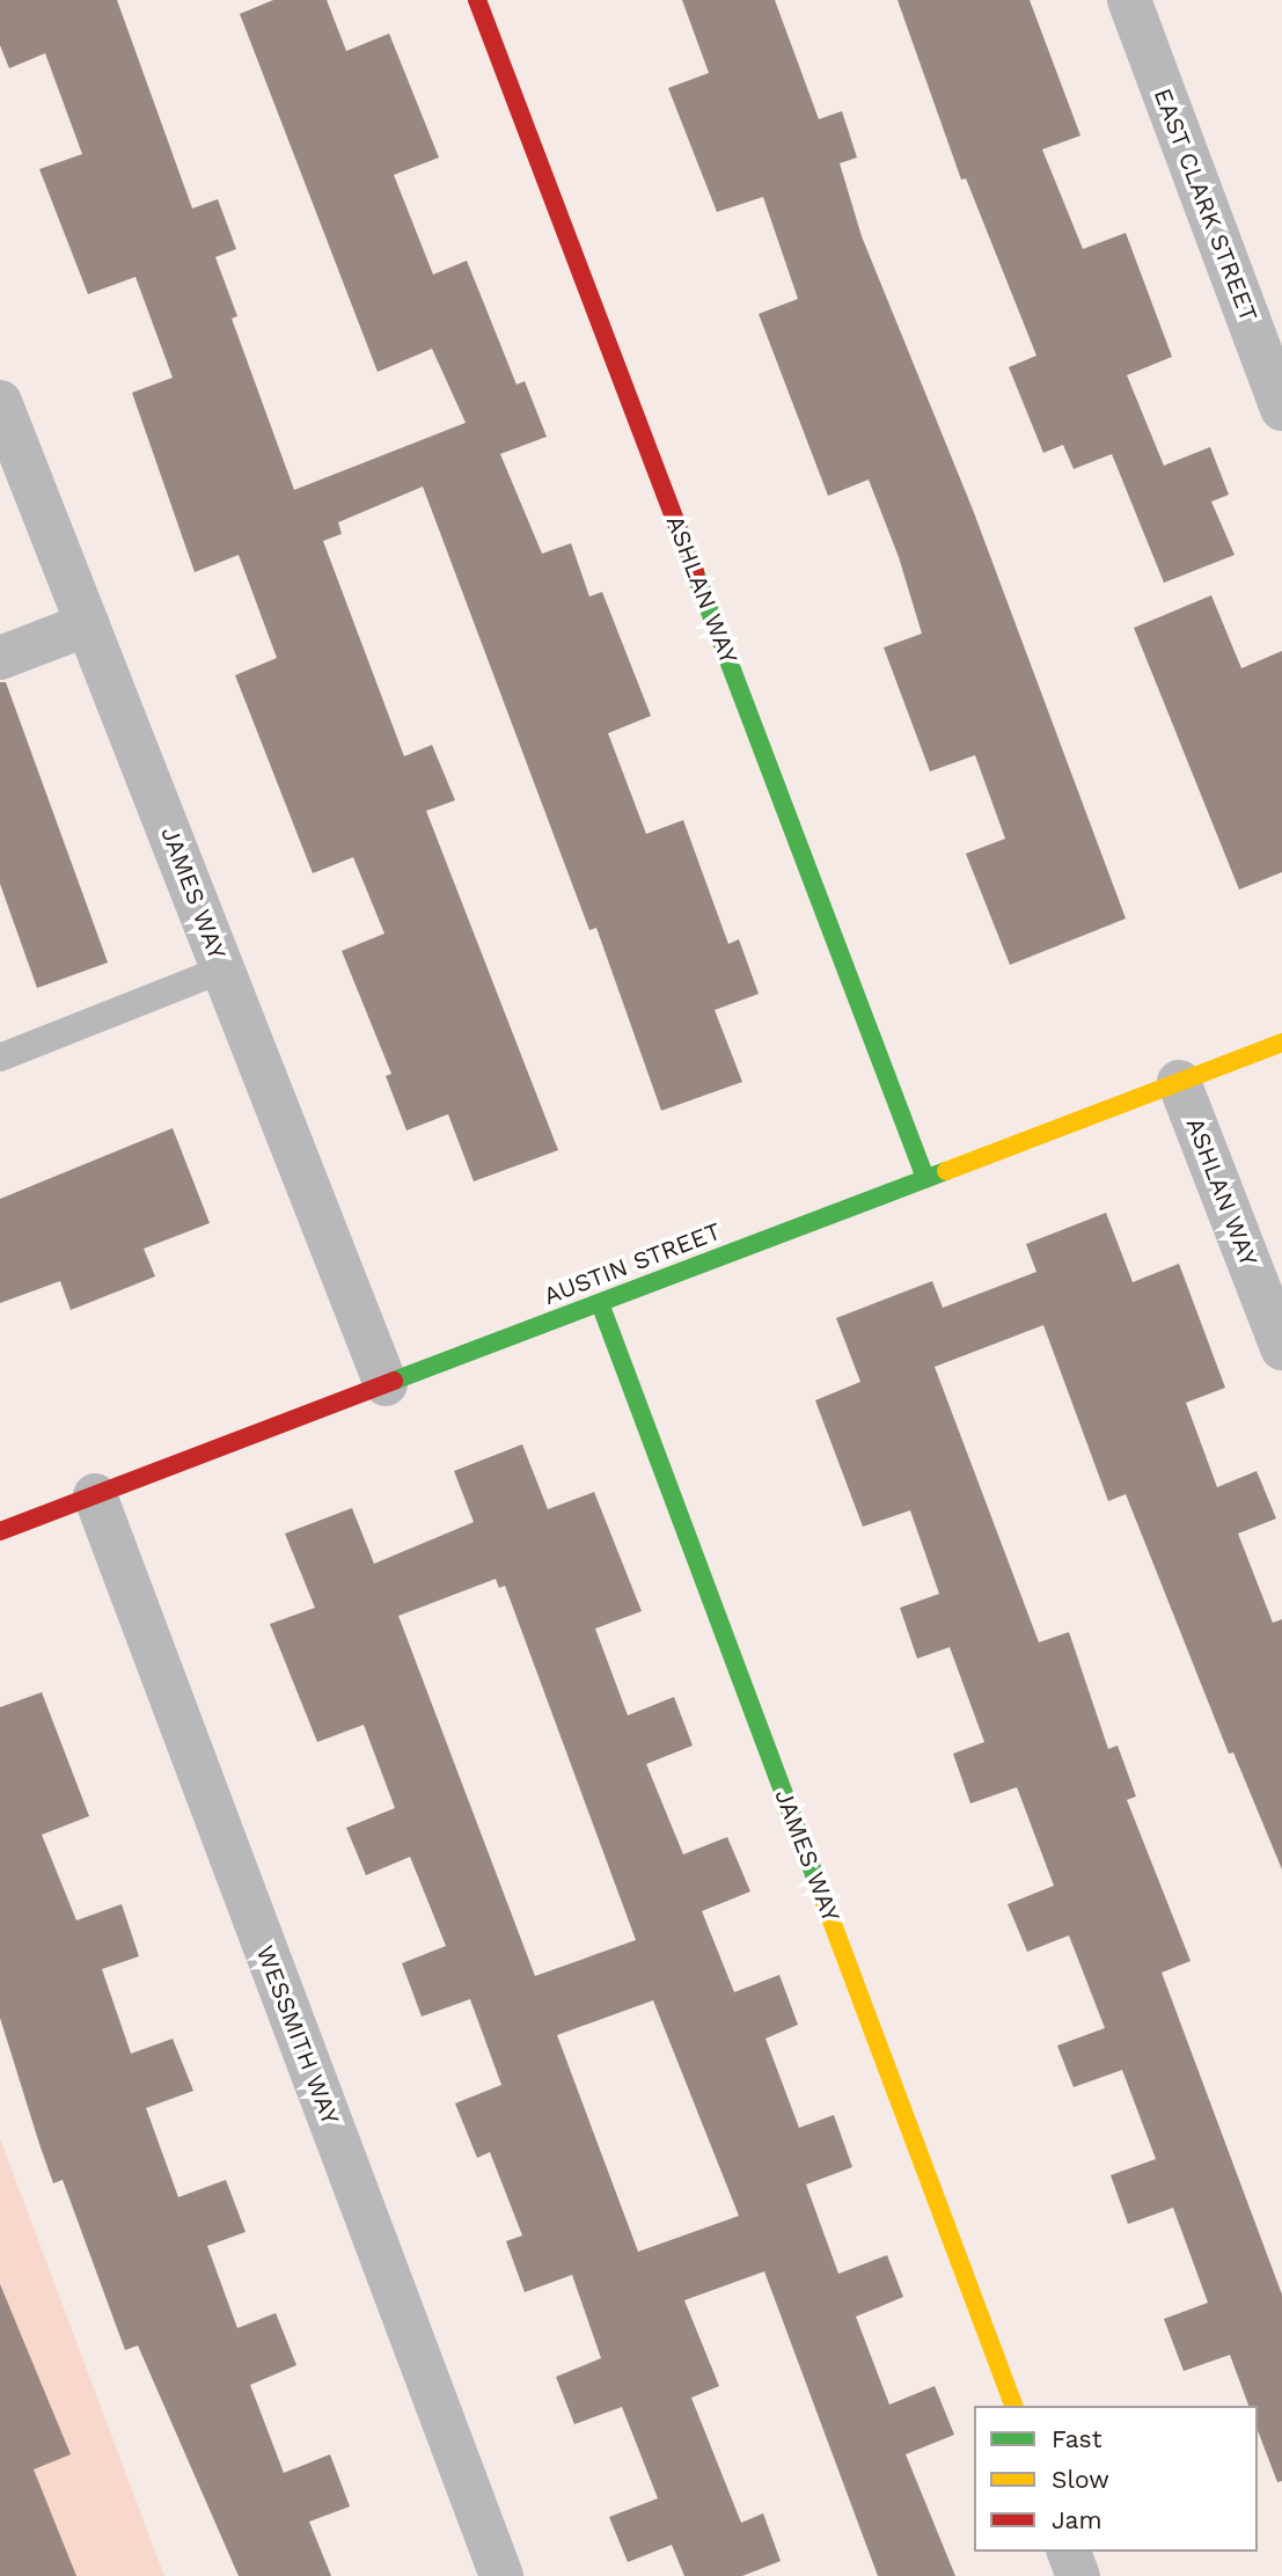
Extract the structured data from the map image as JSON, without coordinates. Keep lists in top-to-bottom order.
{
  "streets": {
    "street": [
      "EAST CLARK STREET",
      "ASHLAN WAY",
      "JAMES WAY",
      "AUSTIN STREET",
      "WESSMITH WAY"
    ]
  },
  "crossings": [
    ["ASHLAN WAY", "AUSTIN STREET"],
    ["JAMES WAY", "AUSTIN STREET"],
    ["AUSTIN STREET", "WESSMITH WAY"]
  ],
  "legend": ["Fast", "Slow", "Jam"]
}
